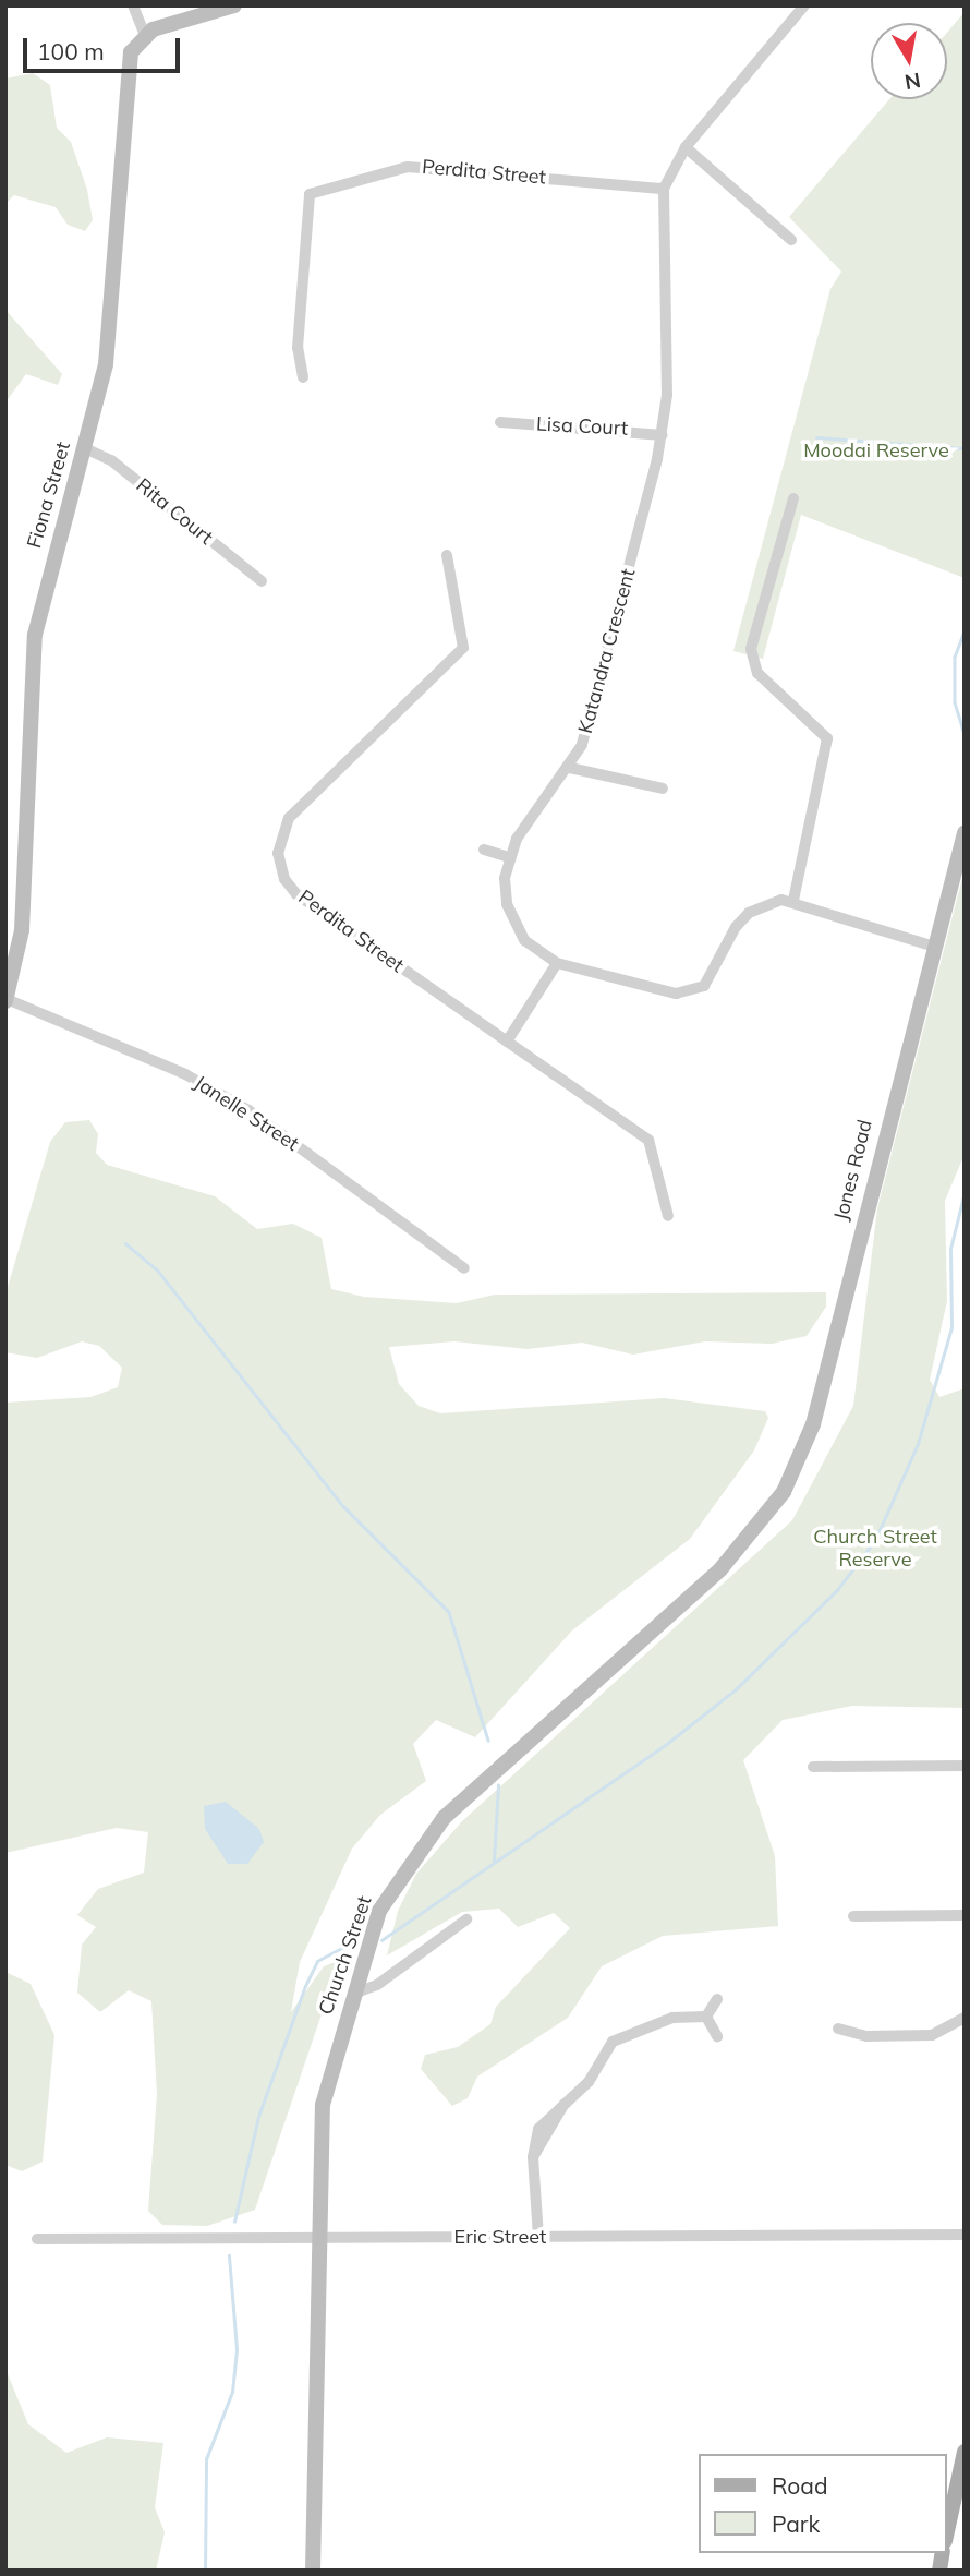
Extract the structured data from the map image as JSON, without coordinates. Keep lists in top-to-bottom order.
{
  "streets": {
    "street": [
      "Perdita Street",
      "Lisa Court",
      "Fiona Street",
      "Rita Court",
      "Katandra Crescent",
      "Janelle Street",
      "Jones Road",
      "Church Street",
      "Eric Street"
    ]
  },
  "crossings": [
    ["Perdita Street", "Katandra Crescent"],
    ["Lisa Court", "Katandra Crescent"],
    ["Fiona Street", "Rita Court"],
    ["Fiona Street", "Janelle Street"],
    ["Jones Road", "Church Street"],
    ["Church Street", "Eric Street"]
  ],
  "parks": ["Moodai Reserve", "Church Street Reserve"],
  "legend": ["Road", "Park"],
  "scale_bar": "100 m",
  "north": "bottom"
}
